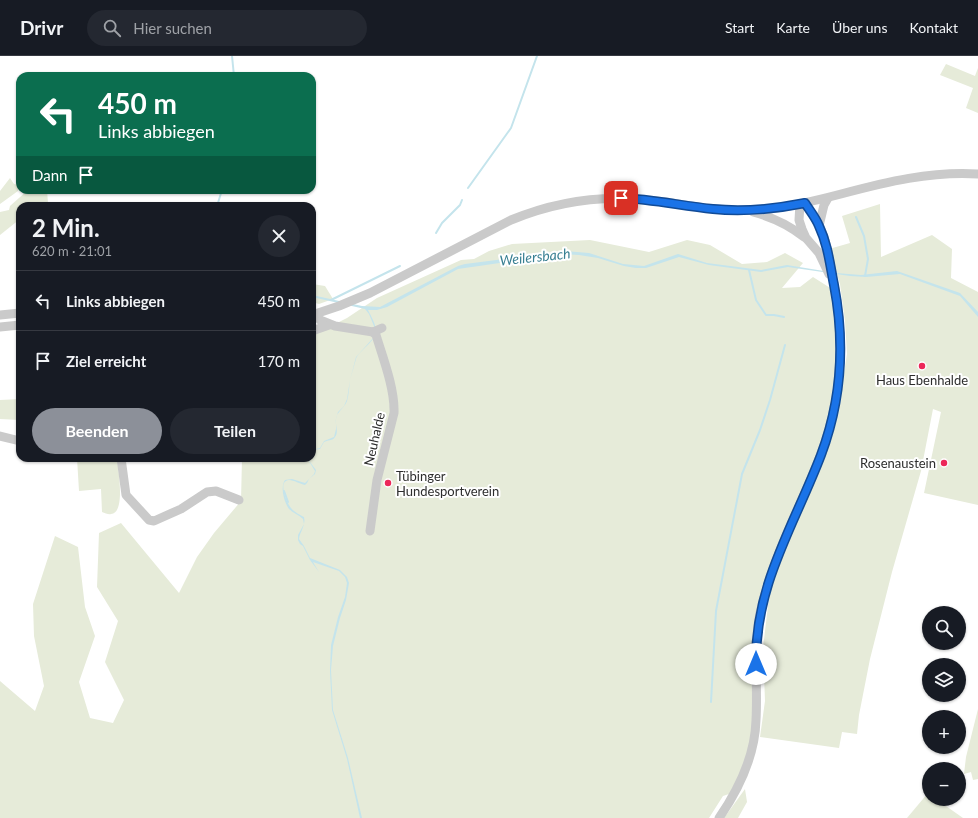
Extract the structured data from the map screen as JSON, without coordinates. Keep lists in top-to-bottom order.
{
  "streets": {
    "street": ["Neuhalde"]
  },
  "water": ["Weilersbach"],
  "places": ["Haus Ebenhalde", "Rosenaustein", "Tübinger Hundesportverein"],
  "page": {
    "header": "Drivr",
    "search": "Hier suchen",
    "nav": [
      "Start",
      "Karte",
      "Über uns",
      "Kontakt"
    ],
    "turn": ["450 m", "Links abbiegen"],
    "then": "Dann",
    "heading": ["2 Min.", "620 m · 21:01"],
    "list": [
      {
        "name": "Links abbiegen",
        "value": "450 m"
      },
      {
        "name": "Ziel erreicht",
        "value": "170 m"
      }
    ],
    "buttons": ["Beenden", "Teilen"],
    "map_buttons": ["+", "−"]
  }
}
